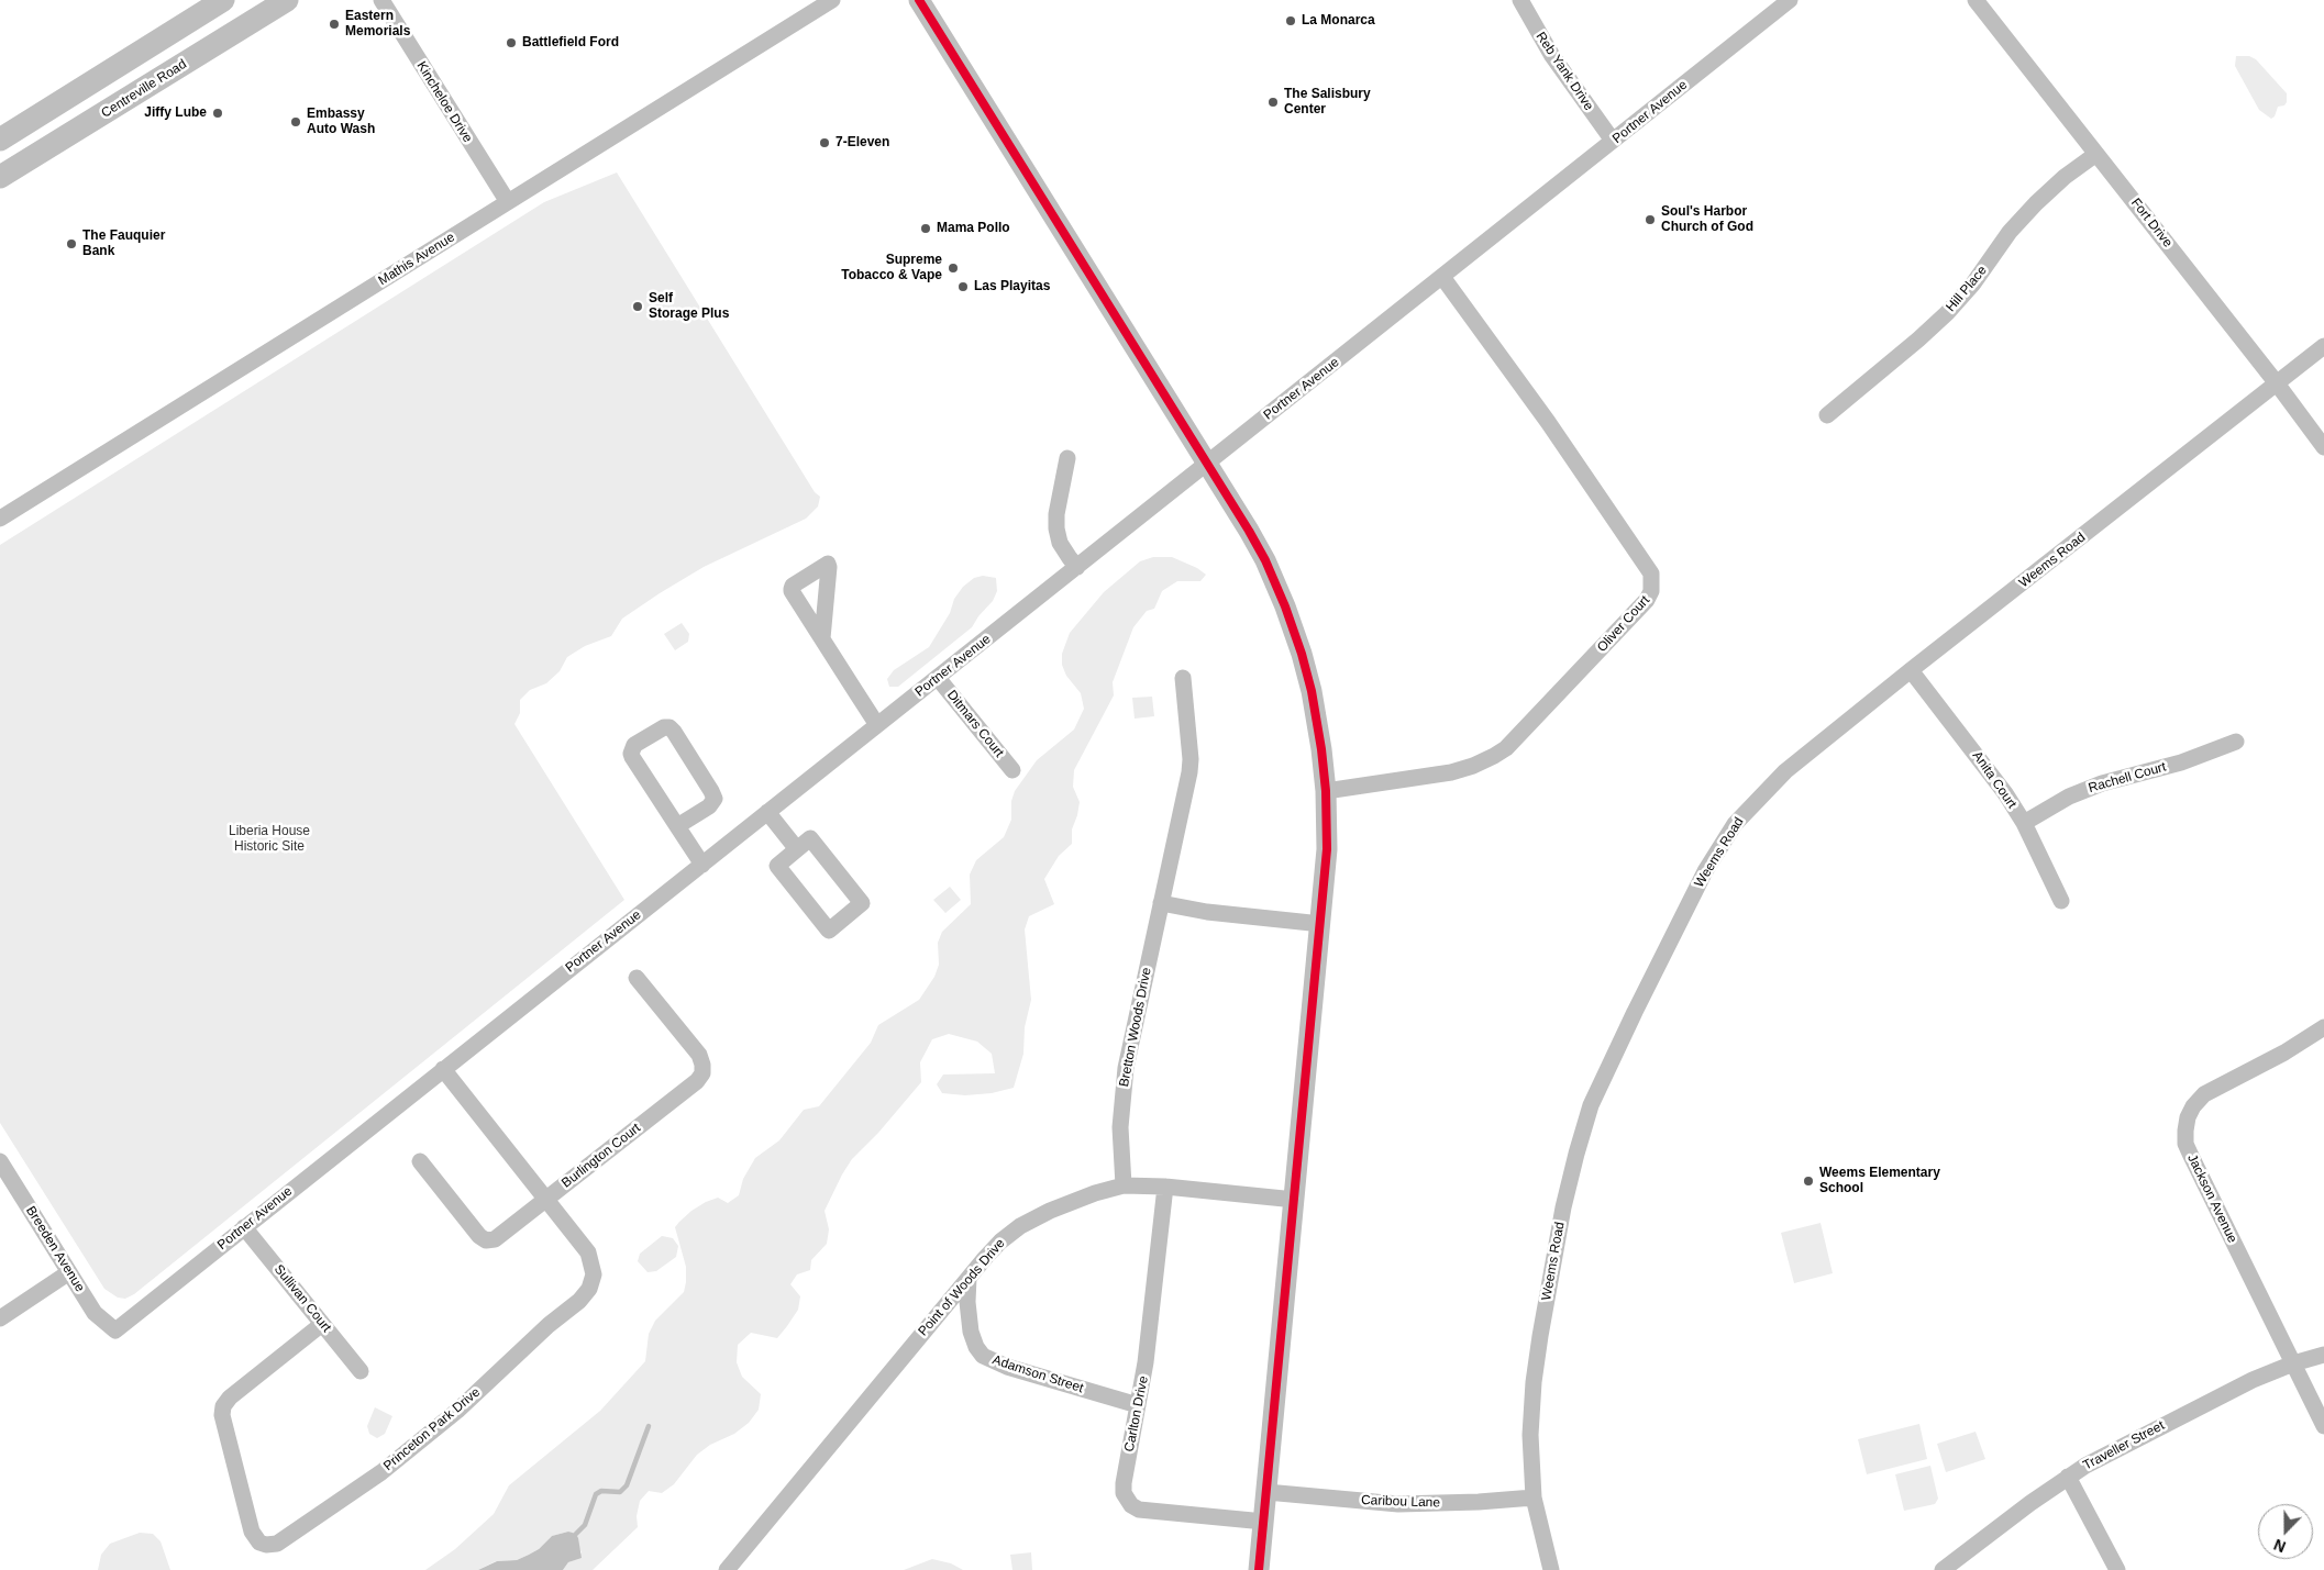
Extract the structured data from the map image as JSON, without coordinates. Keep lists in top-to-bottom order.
{
  "streets": {
    "highway": ["Centreville Road"],
    "street": [
      "Reb Yank Drive",
      "Kincheloe Drive",
      "Portner Avenue",
      "Fort Drive",
      "Mathis Avenue",
      "Hill Place",
      "Weems Road",
      "Oliver Court",
      "Ditmars Court",
      "Rachell Court",
      "Anita Court",
      "Bretton Woods Drive",
      "Burlington Court",
      "Jackson Avenue",
      "Breeden Avenue",
      "Point of Woods Drive",
      "Sullivan Court",
      "Adamson Street",
      "Carlton Drive",
      "Princeton Park Drive",
      "Traveller Street",
      "Caribou Lane"
    ]
  },
  "crossings": [
    ["Reb Yank Drive", "Portner Avenue"],
    ["Kincheloe Drive", "Mathis Avenue"],
    ["Portner Avenue", "Oliver Court"],
    ["Portner Avenue", "Ditmars Court"],
    ["Portner Avenue", "Breeden Avenue"],
    ["Portner Avenue", "Sullivan Court"],
    ["Portner Avenue", "Princeton Park Drive"],
    ["Fort Drive", "Hill Place"],
    ["Fort Drive", "Weems Road"],
    ["Weems Road", "Anita Court"],
    ["Weems Road", "Caribou Lane"],
    ["Rachell Court", "Anita Court"],
    ["Bretton Woods Drive", "Point of Woods Drive"],
    ["Burlington Court", "Princeton Park Drive"],
    ["Jackson Avenue", "Traveller Street"],
    ["Point of Woods Drive", "Adamson Street"],
    ["Point of Woods Drive", "Carlton Drive"],
    ["Sullivan Court", "Princeton Park Drive"],
    ["Adamson Street", "Carlton Drive"]
  ],
  "parks": ["Liberia House Historic Site"],
  "places": [
    "La Monarca",
    "Eastern Memorials",
    "Battlefield Ford",
    "The Salisbury Center",
    "Jiffy Lube",
    "Embassy Auto Wash",
    "7-Eleven",
    "Soul's Harbor Church of God",
    "Mama Pollo",
    "The Fauquier Bank",
    "Supreme Tobacco & Vape",
    "Las Playitas",
    "Self Storage Plus",
    "Weems Elementary School"
  ],
  "north": "bottom"
}
